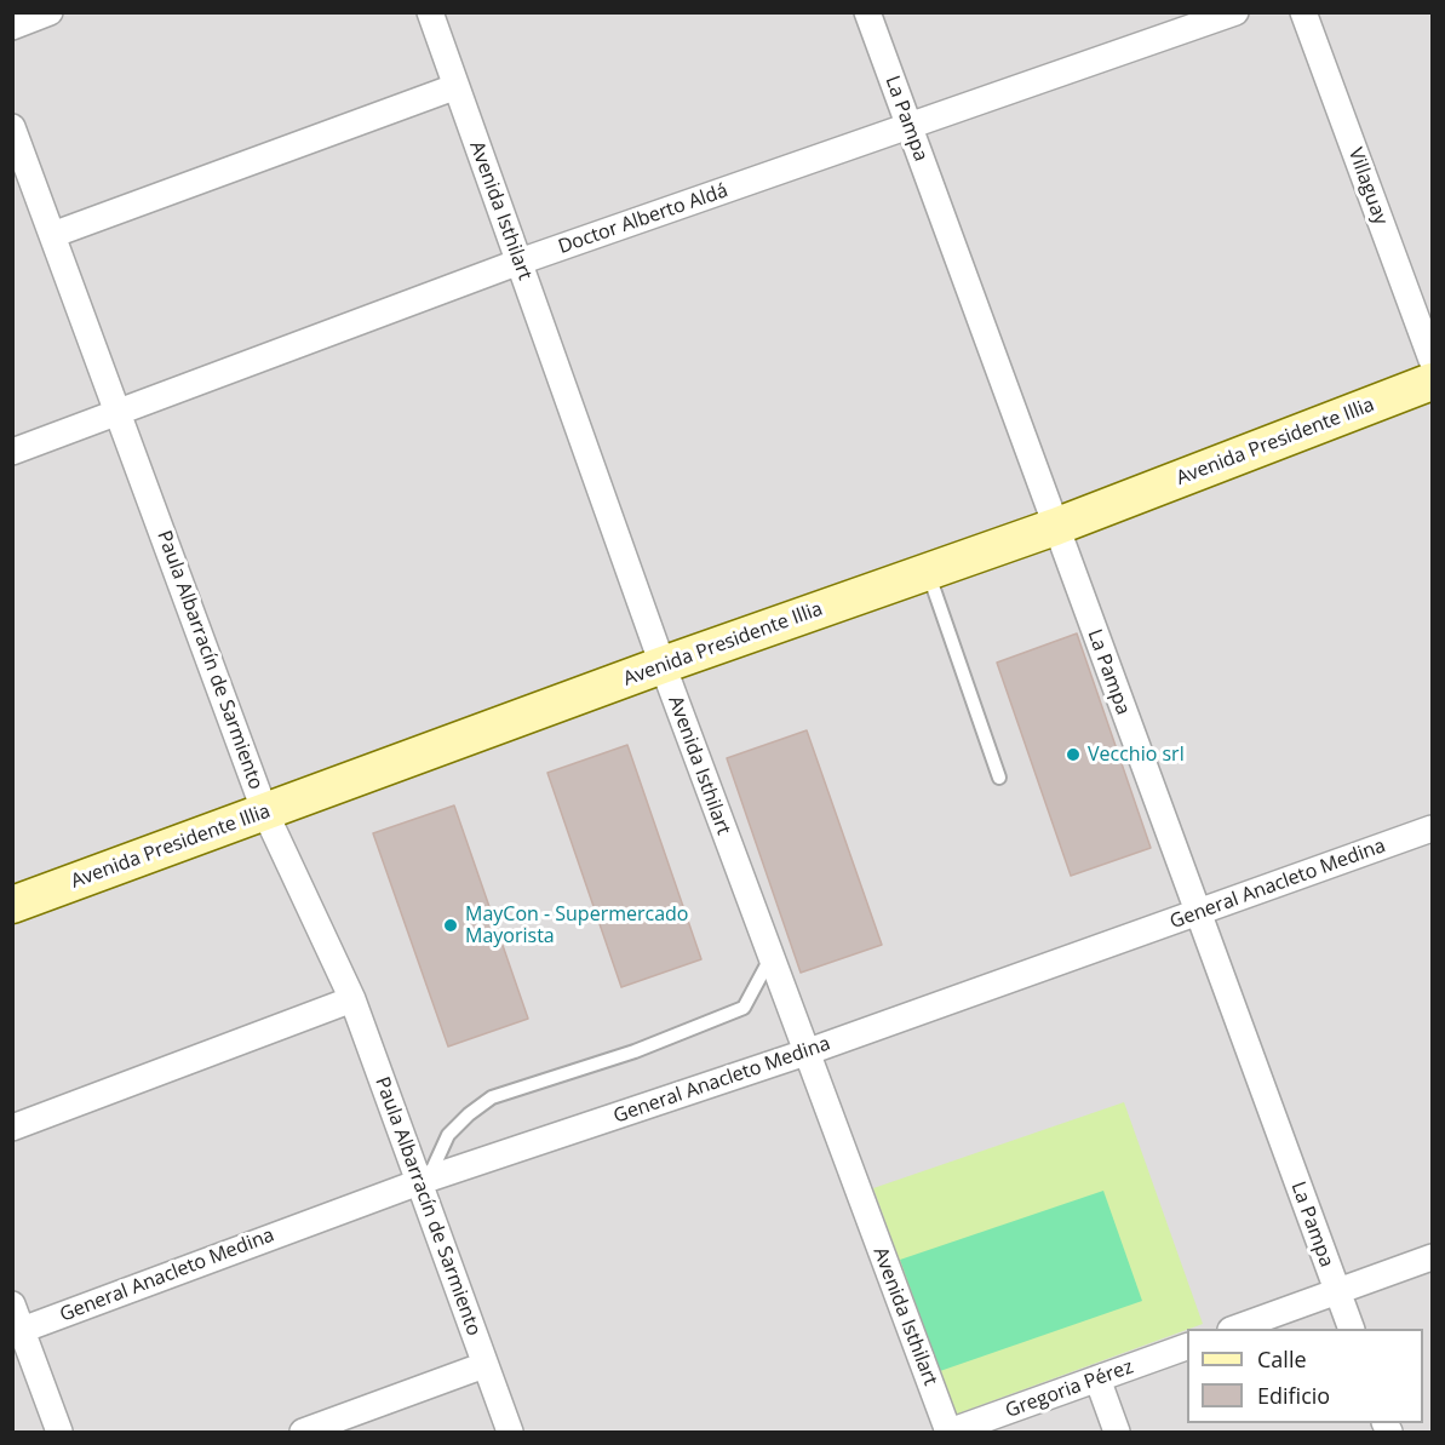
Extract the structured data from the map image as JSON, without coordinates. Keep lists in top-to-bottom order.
{
  "streets": {
    "main road": ["Avenida Presidente Illia"],
    "street": [
      "La Pampa",
      "Villaguay",
      "Avenida Isthilart",
      "Doctor Alberto Aldá",
      "Paula Albarracín de Sarmiento",
      "General Anacleto Medina",
      "Gregoria Pérez"
    ]
  },
  "crossings": [
    ["La Pampa", "Doctor Alberto Aldá"],
    ["La Pampa", "Avenida Presidente Illia"],
    ["La Pampa", "General Anacleto Medina"],
    ["Avenida Isthilart", "Doctor Alberto Aldá"],
    ["Avenida Isthilart", "Avenida Presidente Illia"],
    ["Avenida Isthilart", "General Anacleto Medina"],
    ["Avenida Isthilart", "Gregoria Pérez"],
    ["Doctor Alberto Aldá", "Paula Albarracín de Sarmiento"],
    ["Avenida Presidente Illia", "Paula Albarracín de Sarmiento"],
    ["Paula Albarracín de Sarmiento", "General Anacleto Medina"]
  ],
  "places": ["Vecchio srl", "MayCon - Supermercado Mayorista"],
  "legend": ["Calle", "Edificio"]
}
